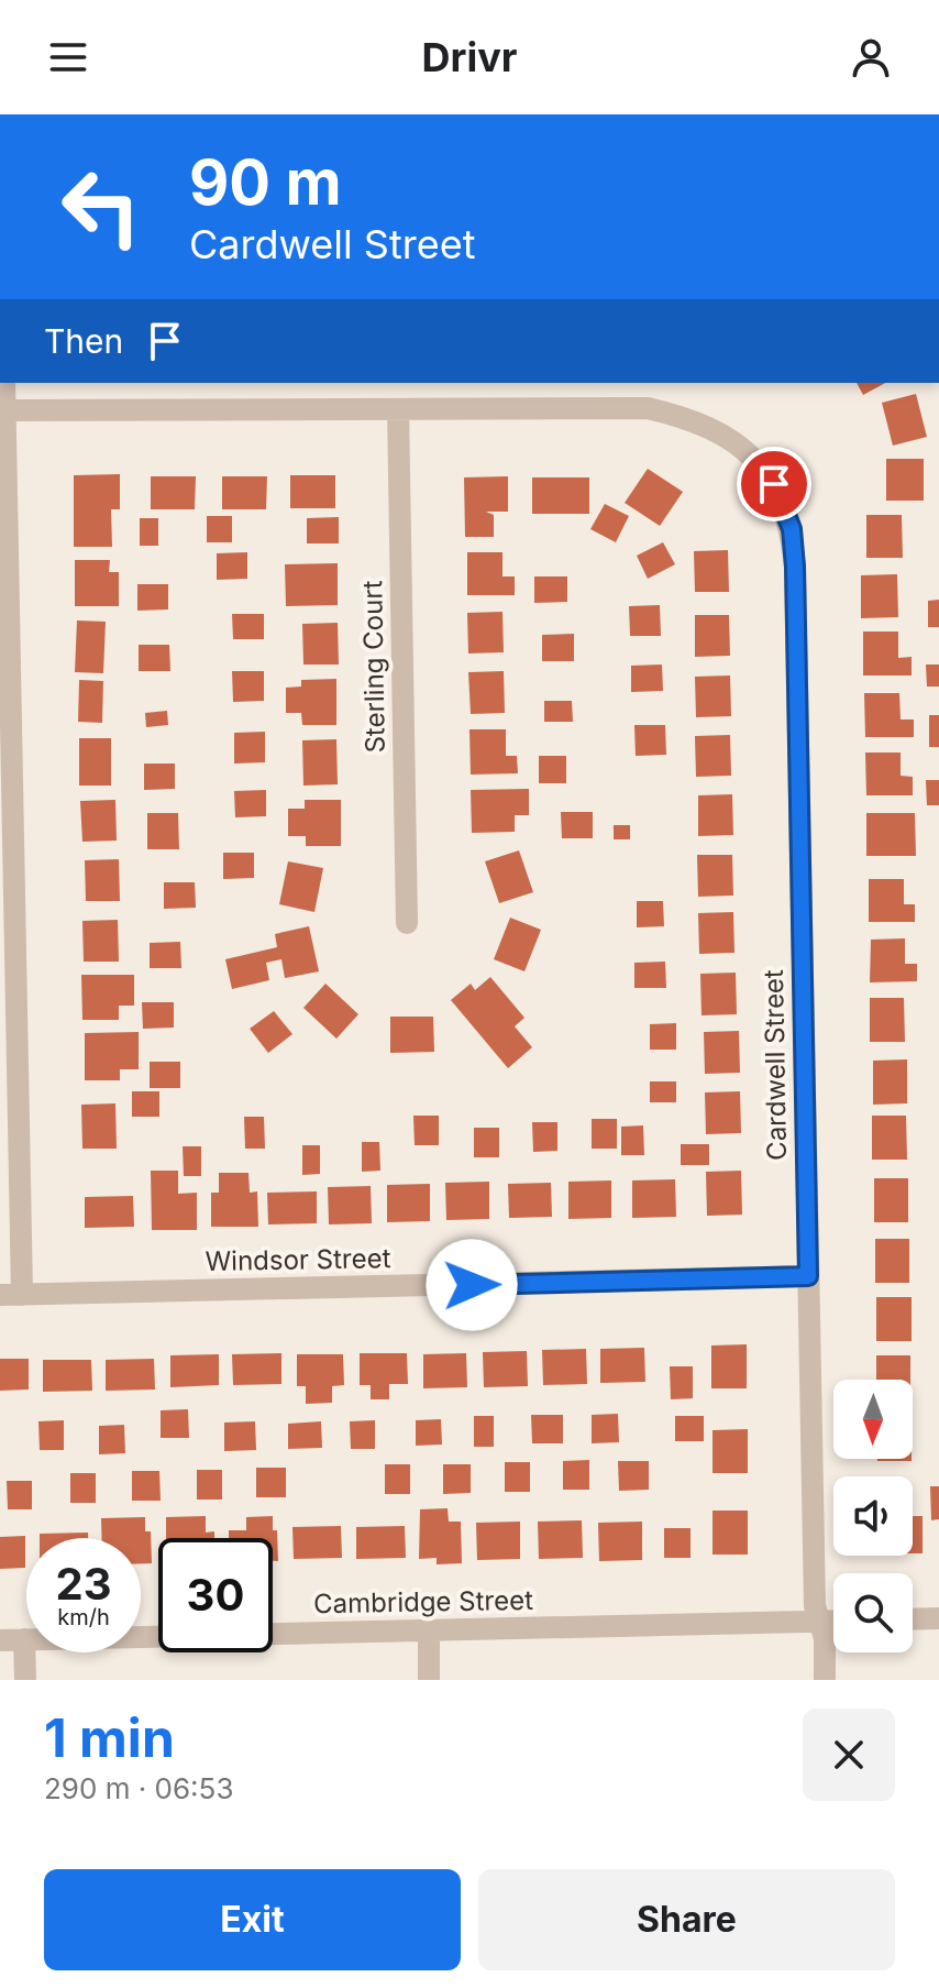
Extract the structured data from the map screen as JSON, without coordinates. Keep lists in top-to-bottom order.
{
  "streets": {
    "street": [
      "Sterling Court",
      "Cardwell Street",
      "Windsor Street",
      "Cambridge Street"
    ]
  },
  "crossings": [
    ["Sterling Court", "Cardwell Street"],
    ["Cardwell Street", "Windsor Street"],
    ["Cardwell Street", "Cambridge Street"]
  ],
  "north": "bottom",
  "page": {
    "header": "Drivr",
    "turn": ["90 m", "Cardwell Street"],
    "then": "Then",
    "speed": "23 km/h",
    "limit": "30",
    "heading": ["1 min", "290 m · 06:53"],
    "buttons": ["Exit", "Share"]
  }
}
